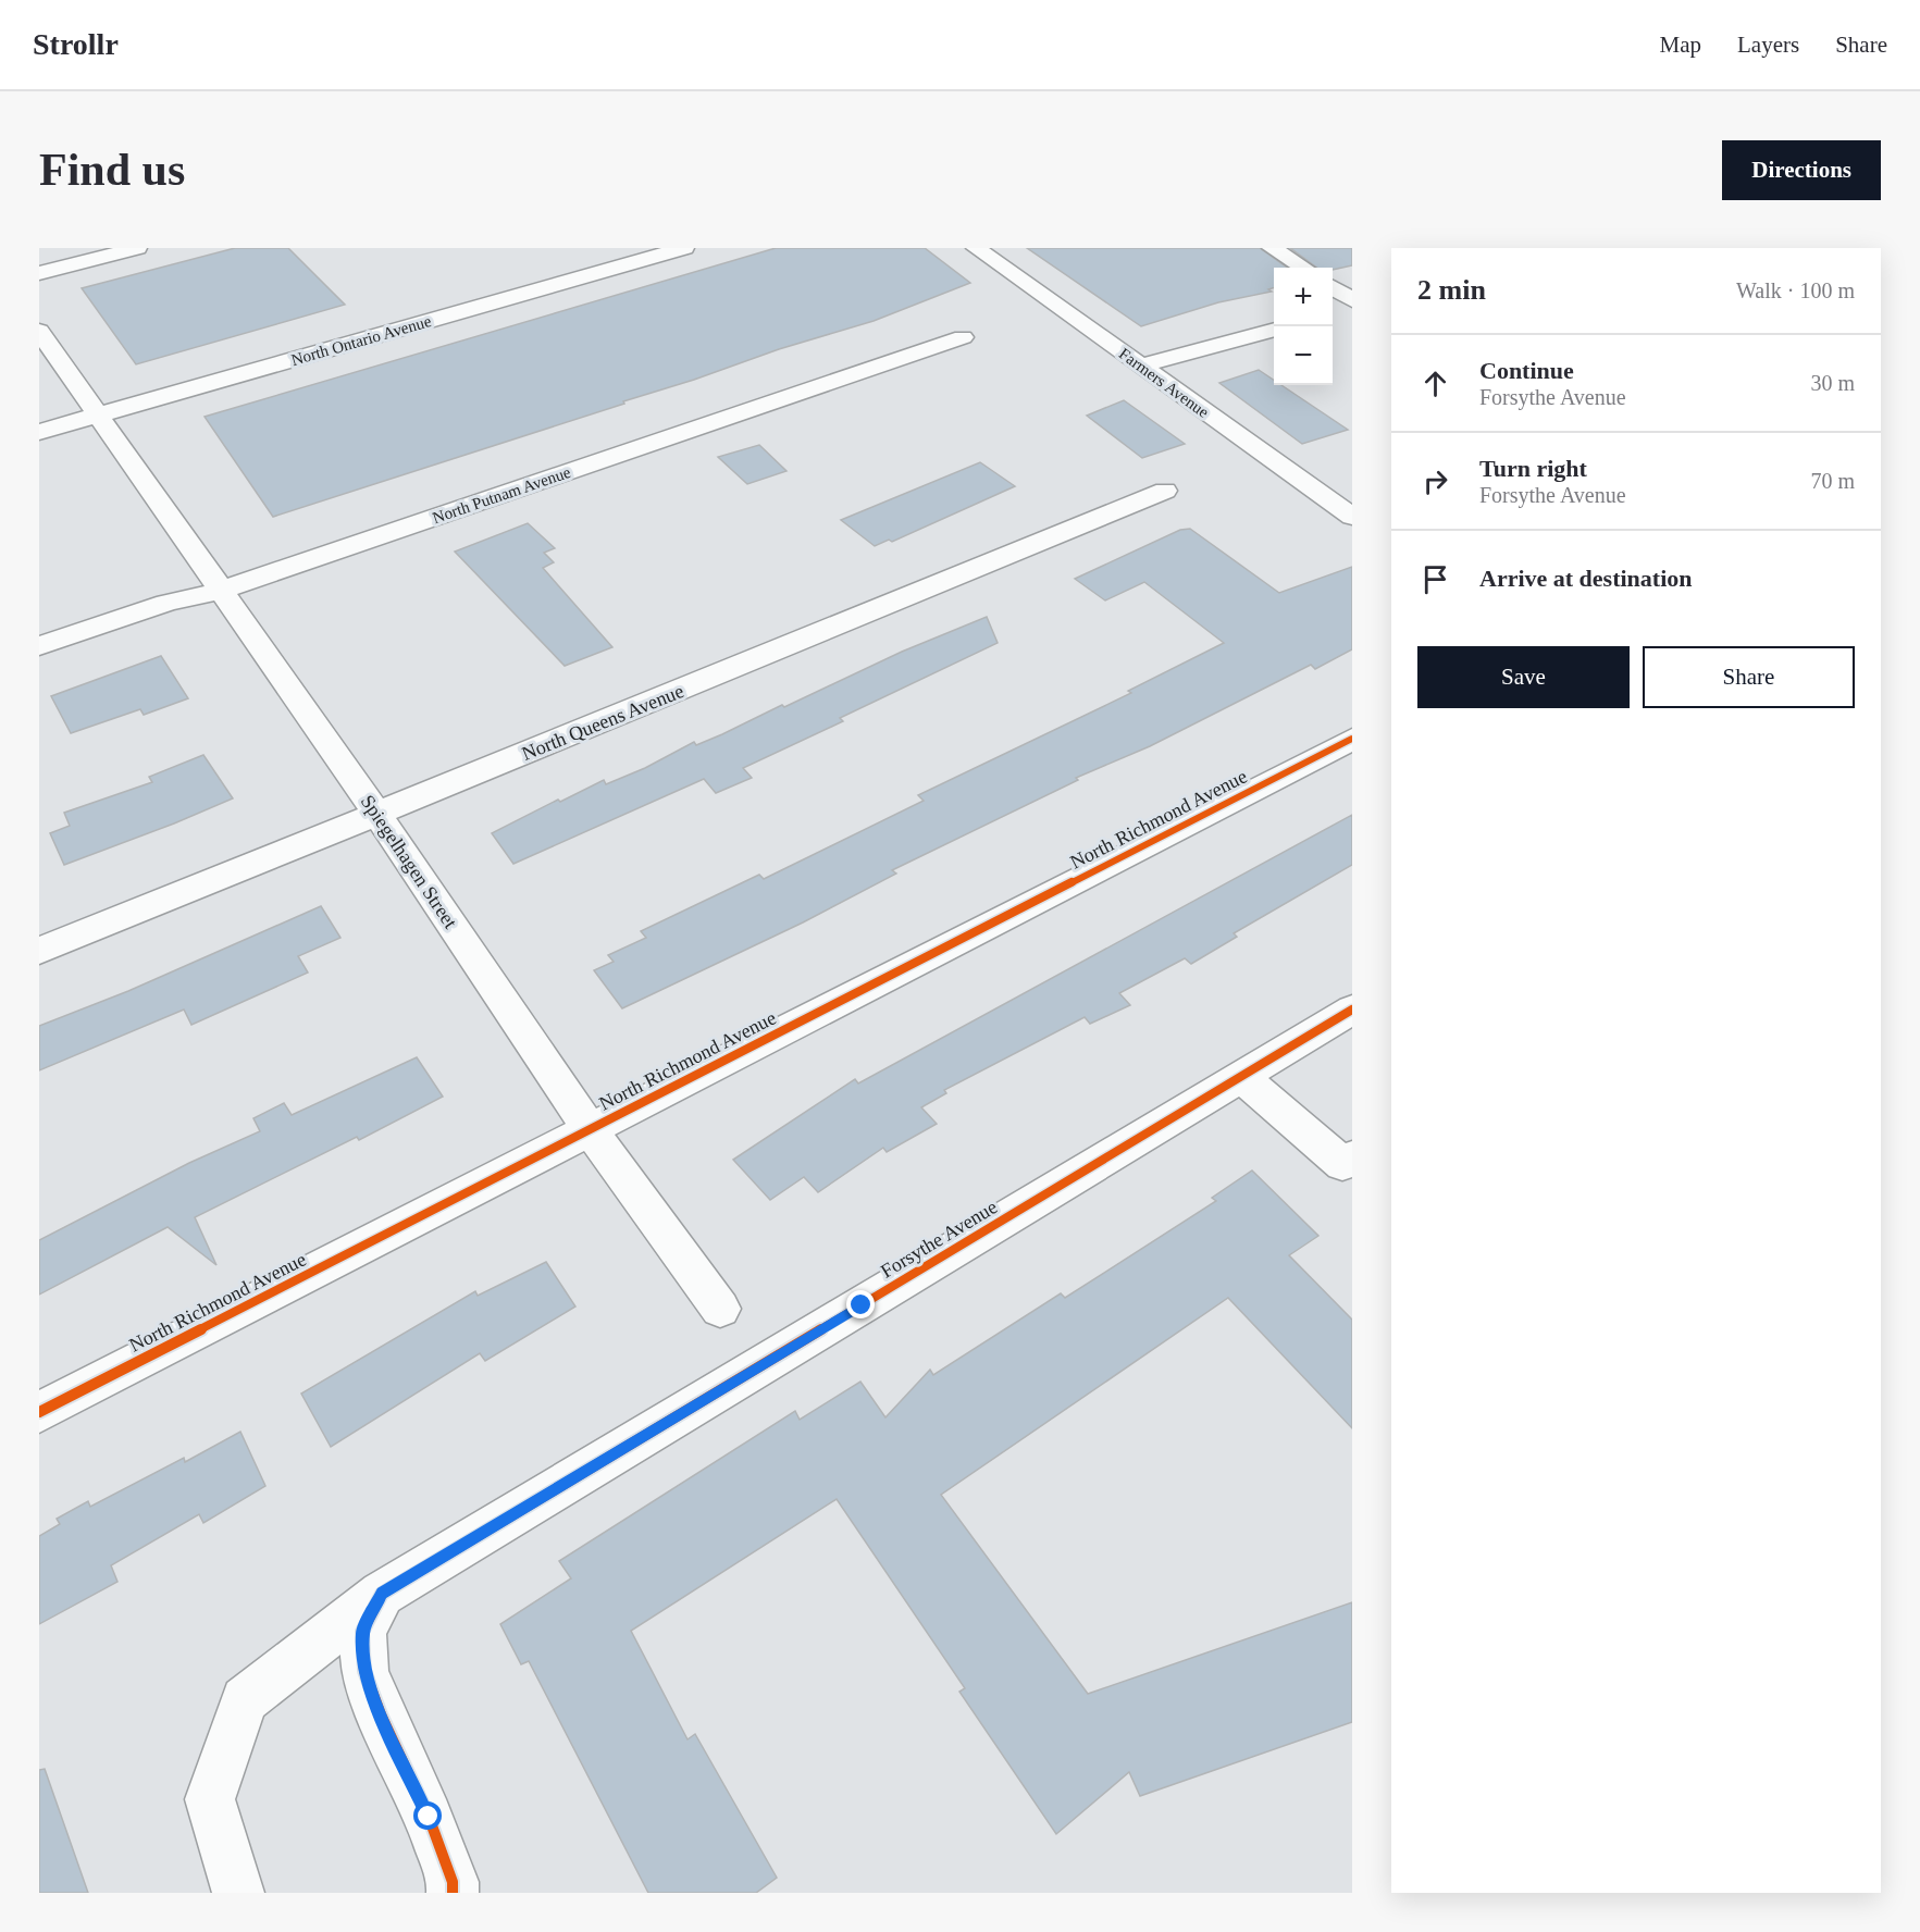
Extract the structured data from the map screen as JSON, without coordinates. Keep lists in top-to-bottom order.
{
  "streets": {
    "street": [
      "North Ontario Avenue",
      "Farmers Avenue",
      "North Putnam Avenue",
      "North Queens Avenue",
      "North Richmond Avenue",
      "Spiegelhagen Street",
      "Forsythe Avenue"
    ]
  },
  "crossings": [
    ["North Ontario Avenue", "Spiegelhagen Street"],
    ["North Putnam Avenue", "Spiegelhagen Street"],
    ["North Queens Avenue", "Spiegelhagen Street"],
    ["North Richmond Avenue", "Spiegelhagen Street"]
  ],
  "page": {
    "header": "Strollr",
    "nav": ["Map", "Layers", "Share"],
    "buttons": [
      "Directions",
      ["Save", "Share"]
    ],
    "title": "Find us",
    "heading": ["2 min", "Walk · 100 m"],
    "map_buttons": ["+", "−"],
    "list": [
      ["Continue", "Forsythe Avenue", "30 m"],
      ["Turn right", "Forsythe Avenue", "70 m"],
      "Arrive at destination"
    ]
  }
}
